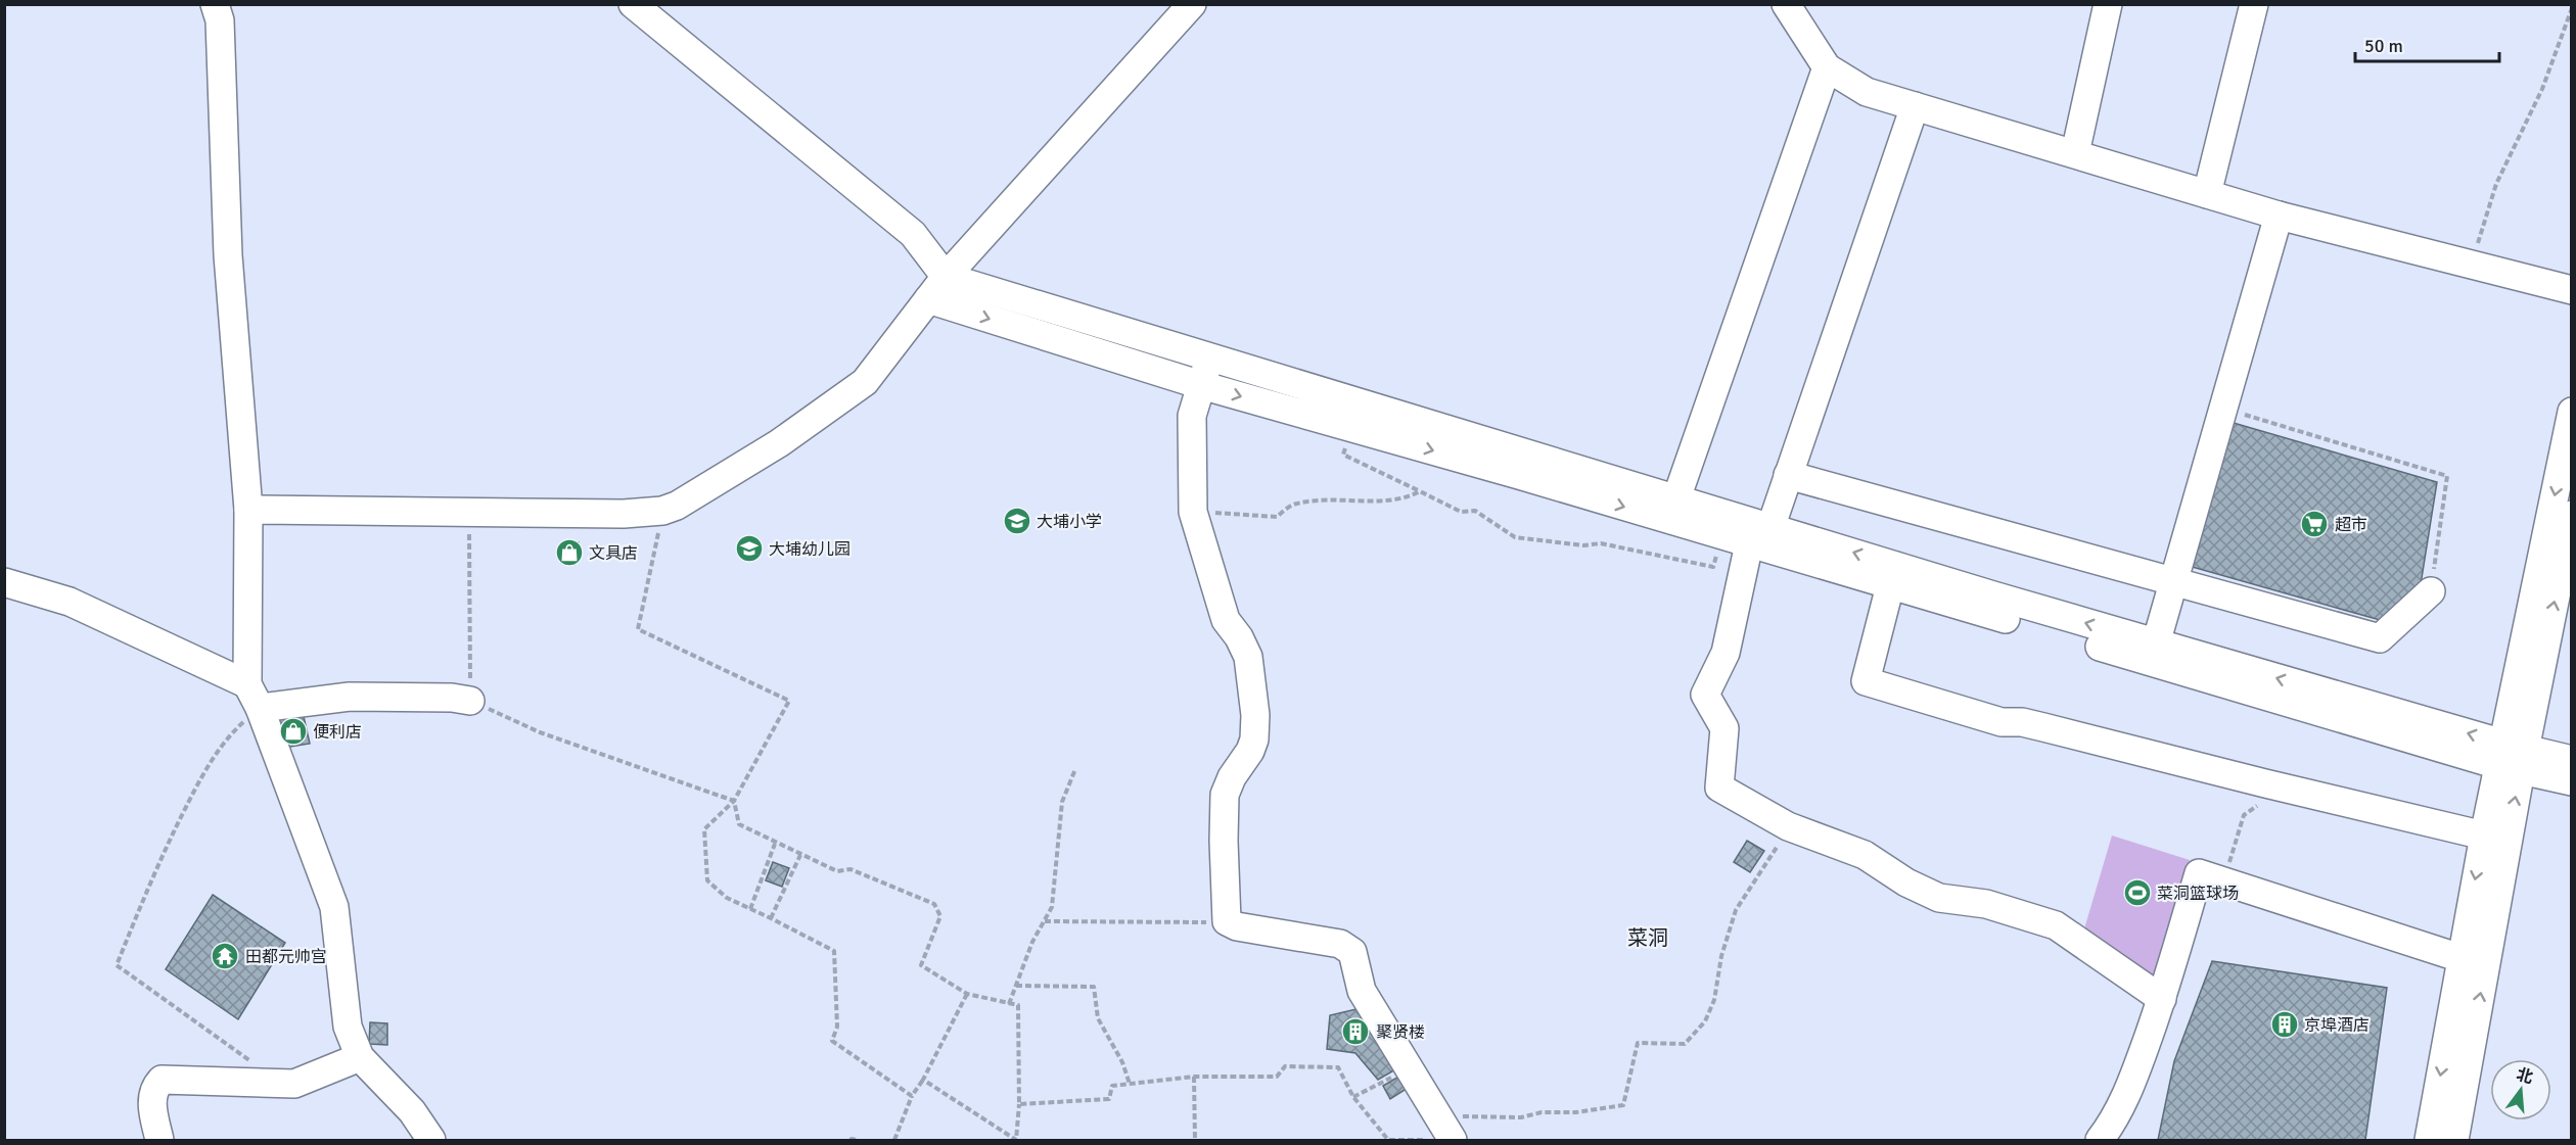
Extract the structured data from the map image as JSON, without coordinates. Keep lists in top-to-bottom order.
{
  "districts": ["菜洞"],
  "places": {
    "school or university": ["大埔小学", "大埔幼儿园"],
    "supermarket": ["超市"],
    "shop": ["文具店", "便利店"],
    "sports": ["菜洞篮球场"],
    "temple": ["田都元帅宫"],
    "building": ["京埠酒店", "聚贤楼"]
  },
  "scale_bar": "50 m",
  "north": "top"
}
